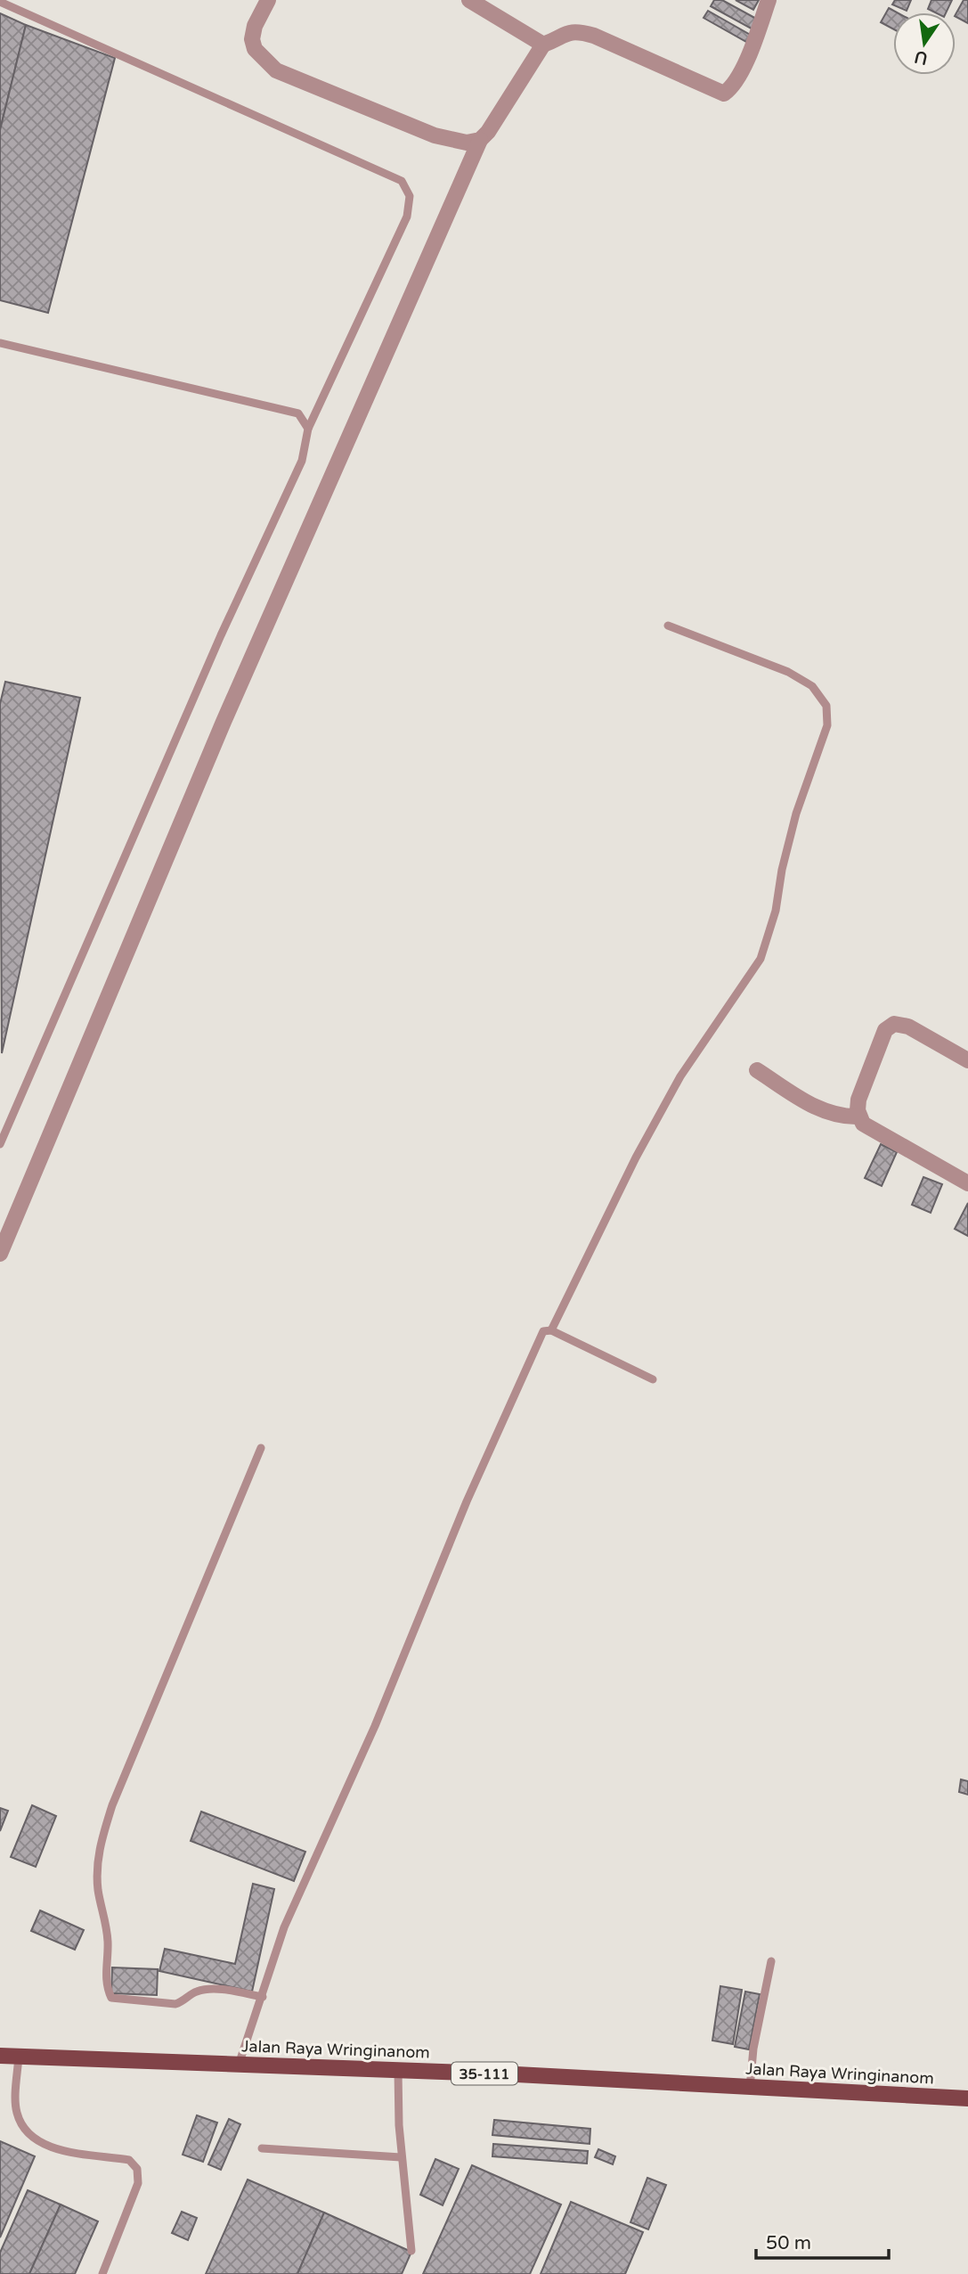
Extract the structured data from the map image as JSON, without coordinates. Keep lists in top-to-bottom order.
{
  "streets": {
    "main road": ["Jalan Raya Wringinanom", "35-111"]
  },
  "scale_bar": "50 m",
  "north": "bottom"
}
